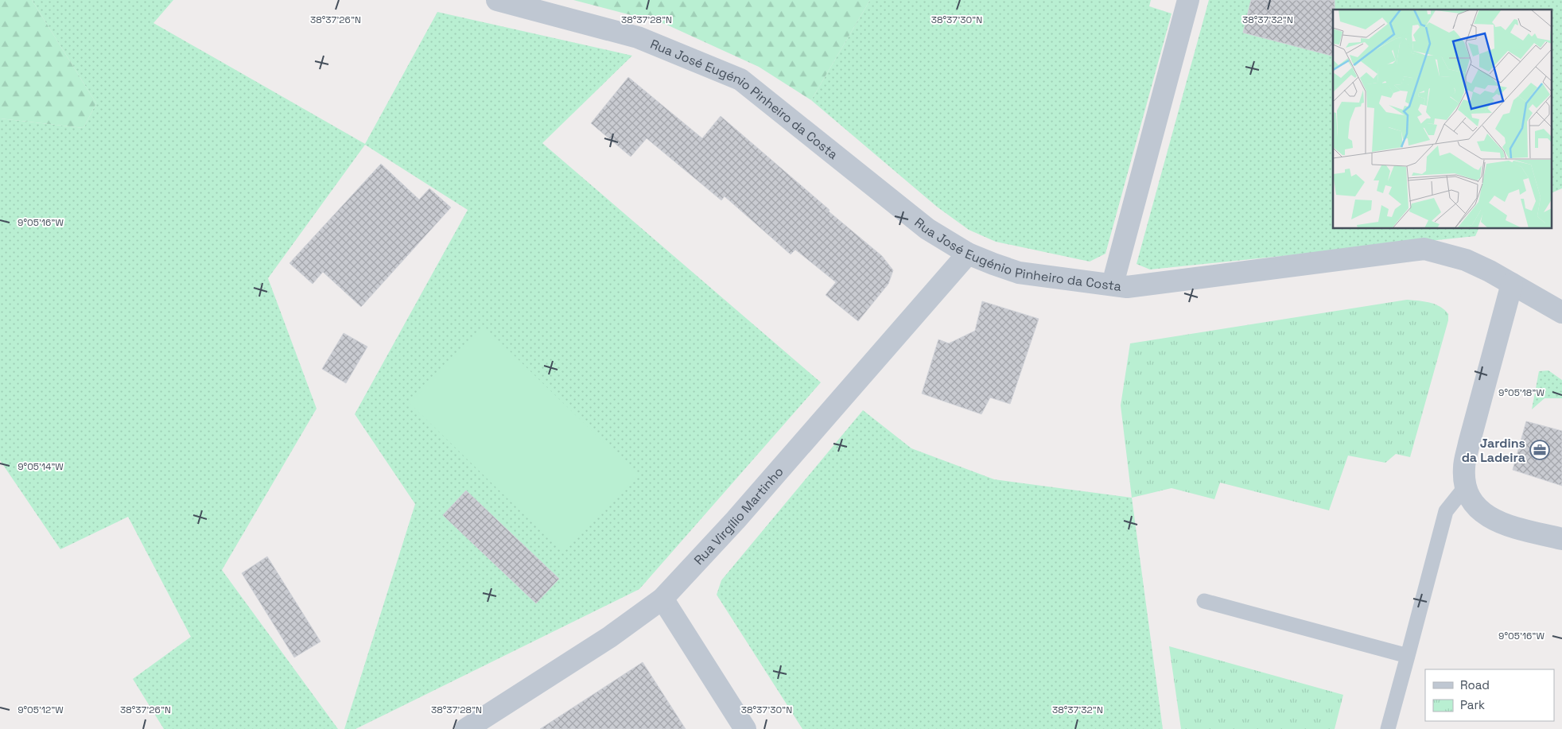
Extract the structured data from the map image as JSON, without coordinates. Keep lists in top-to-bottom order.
{
  "streets": {
    "street": ["Rua José Eugénio Pinheiro da Costa", "Rua Virgílio Martinho"]
  },
  "crossings": [
    ["Rua José Eugénio Pinheiro da Costa", "Rua Virgílio Martinho"]
  ],
  "places": {
    "office": ["Jardins da Ladeira"]
  },
  "legend": ["Road", "Park"],
  "coordinates": [
    "38°37'26\"N",
    "38°37'28\"N",
    "38°37'30\"N",
    "38°37'32\"N",
    "9°05'16\"W",
    "9°05'18\"W",
    "9°05'14\"W",
    "9°05'12\"W"
  ]
}
